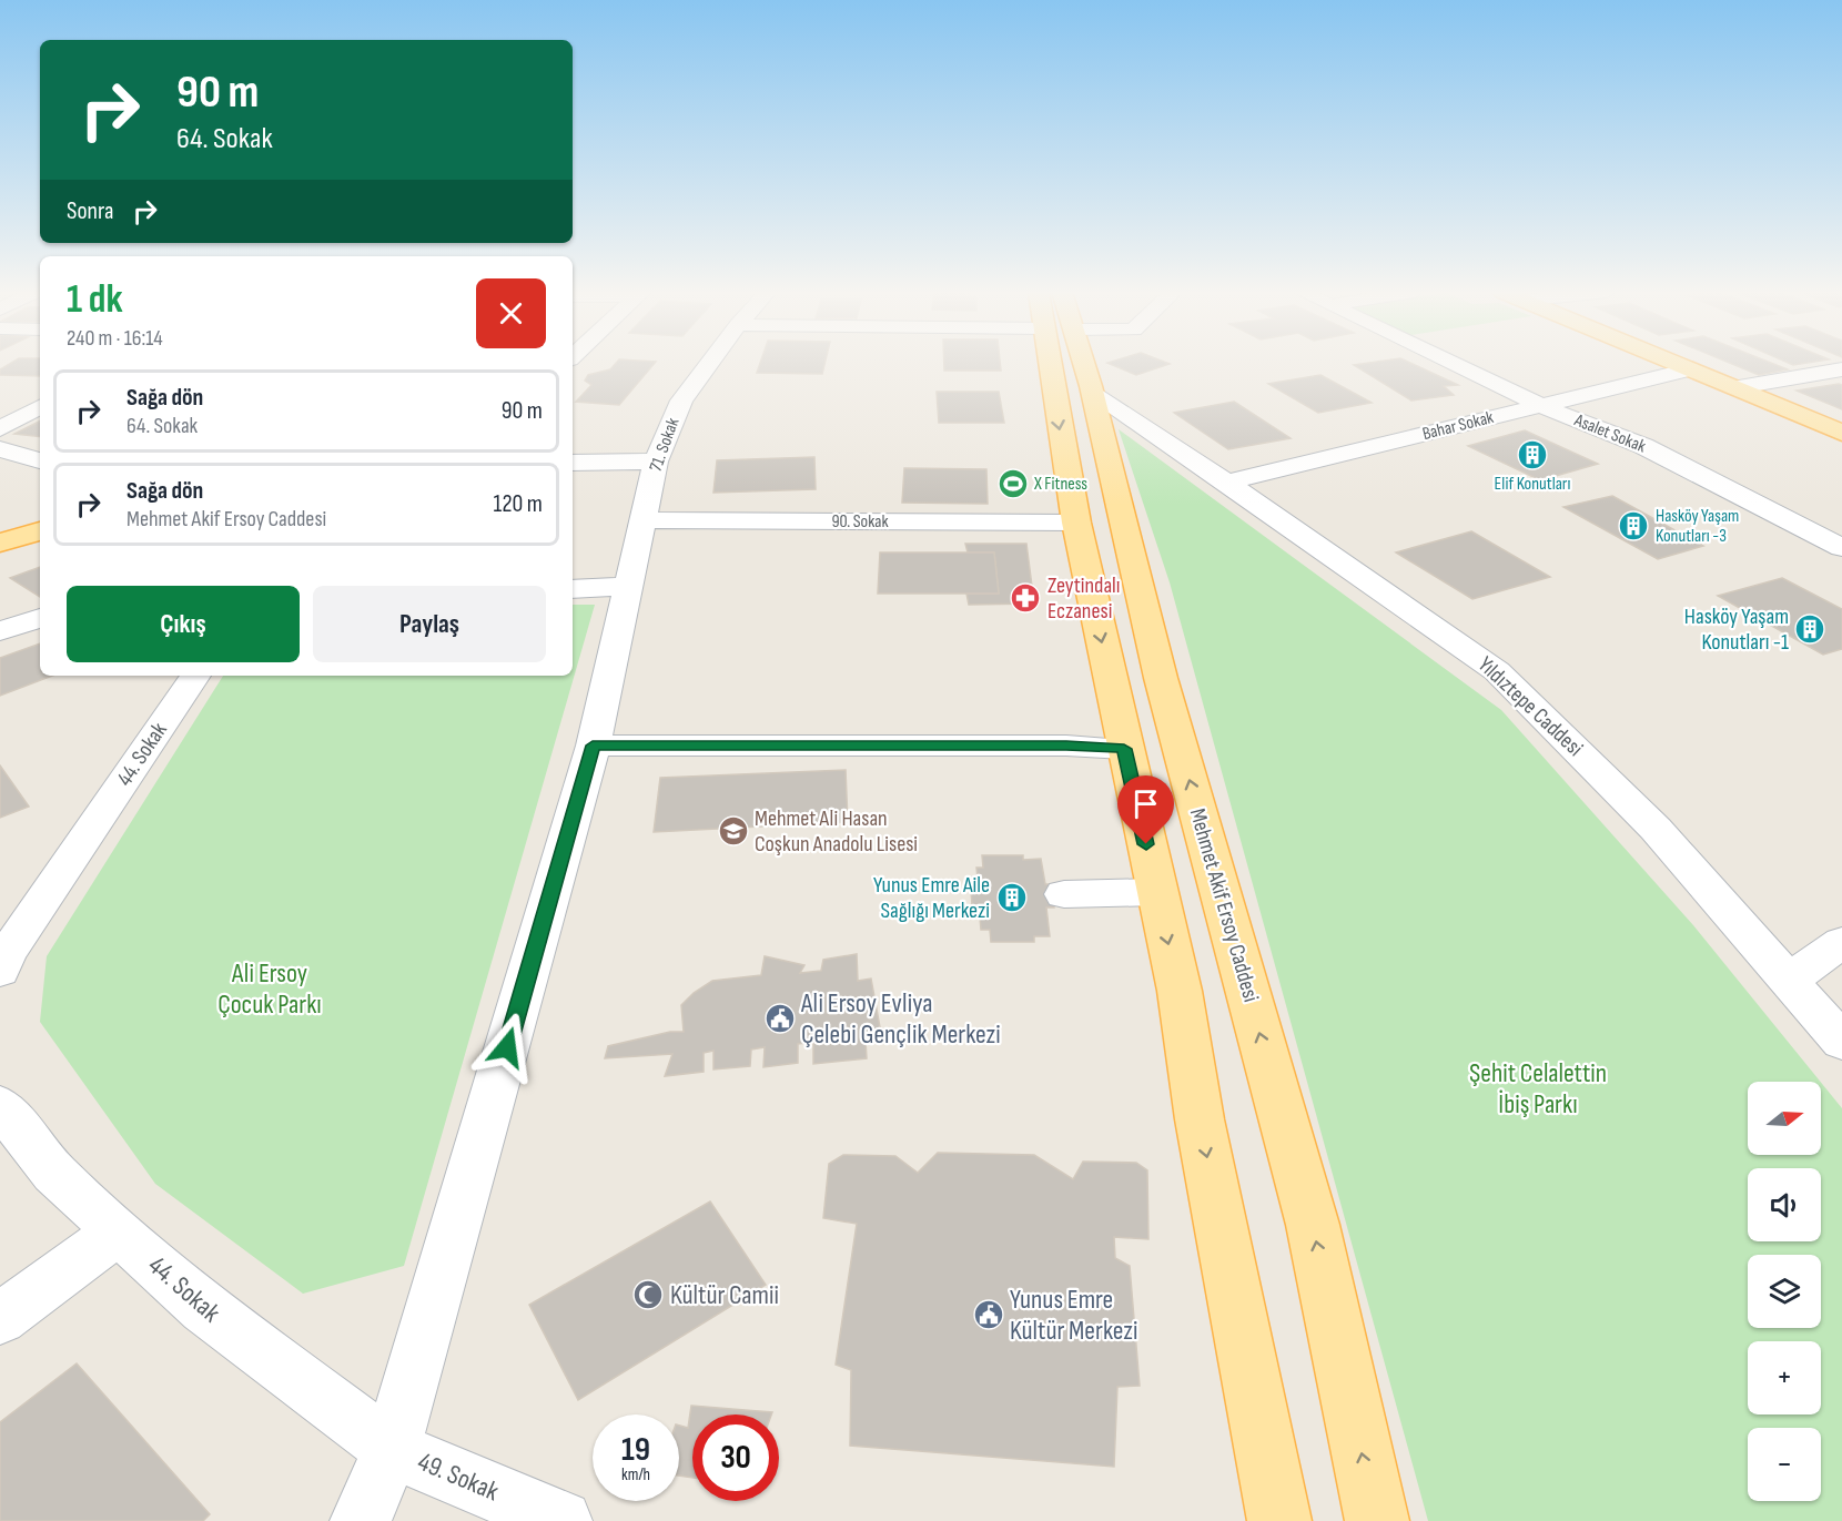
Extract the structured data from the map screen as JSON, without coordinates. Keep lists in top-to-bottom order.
{
  "streets": {
    "main road": ["Mehmet Akif Ersoy Caddesi"],
    "street": [
      "Bahar Sokak",
      "Asalet Sokak",
      "71. Sokak",
      "90. Sokak",
      "Yıldıztepe Caddesi",
      "44. Sokak",
      "49. Sokak"
    ]
  },
  "crossings": [
    ["Bahar Sokak", "Asalet Sokak"],
    ["Bahar Sokak", "Yıldıztepe Caddesi"],
    ["71. Sokak", "90. Sokak"],
    ["71. Sokak", "44. Sokak"],
    ["71. Sokak", "49. Sokak"],
    ["Yıldıztepe Caddesi", "Mehmet Akif Ersoy Caddesi"],
    ["44. Sokak", "49. Sokak"]
  ],
  "parks": ["Ali Ersoy Çocuk Parkı", "Şehit Celalettin İbiş Parkı"],
  "places": {
    "building": [
      "Elif Konutları",
      "Hasköy Yaşam Konutları -3",
      "Hasköy Yaşam Konutları -1",
      "Yunus Emre Aile Sağlığı Merkezi"
    ],
    "sports": ["X Fitness"],
    "pharmacy": ["Zeytindalı Eczanesi"],
    "school or university": ["Mehmet Ali Hasan Coşkun Anadolu Lisesi"],
    "public building": ["Ali Ersoy Evliya Çelebi Gençlik Merkezi", "Yunus Emre Kültür Merkezi"],
    "mosque": ["Kültür Camii"]
  },
  "north": "right",
  "page": {
    "turn": ["90 m", "64. Sokak"],
    "then": "Sonra",
    "heading": ["1 dk", "240 m · 16:14"],
    "list": [
      {
        "name": "Sağa dön",
        "note": "64. Sokak",
        "value": "90 m"
      },
      {
        "name": "Sağa dön",
        "note": "Mehmet Akif Ersoy Caddesi",
        "value": "120 m"
      }
    ],
    "buttons": ["Çıkış", "Paylaş"],
    "map_buttons": ["+", "−"],
    "speed": "19 km/h",
    "limit": "30"
  }
}
